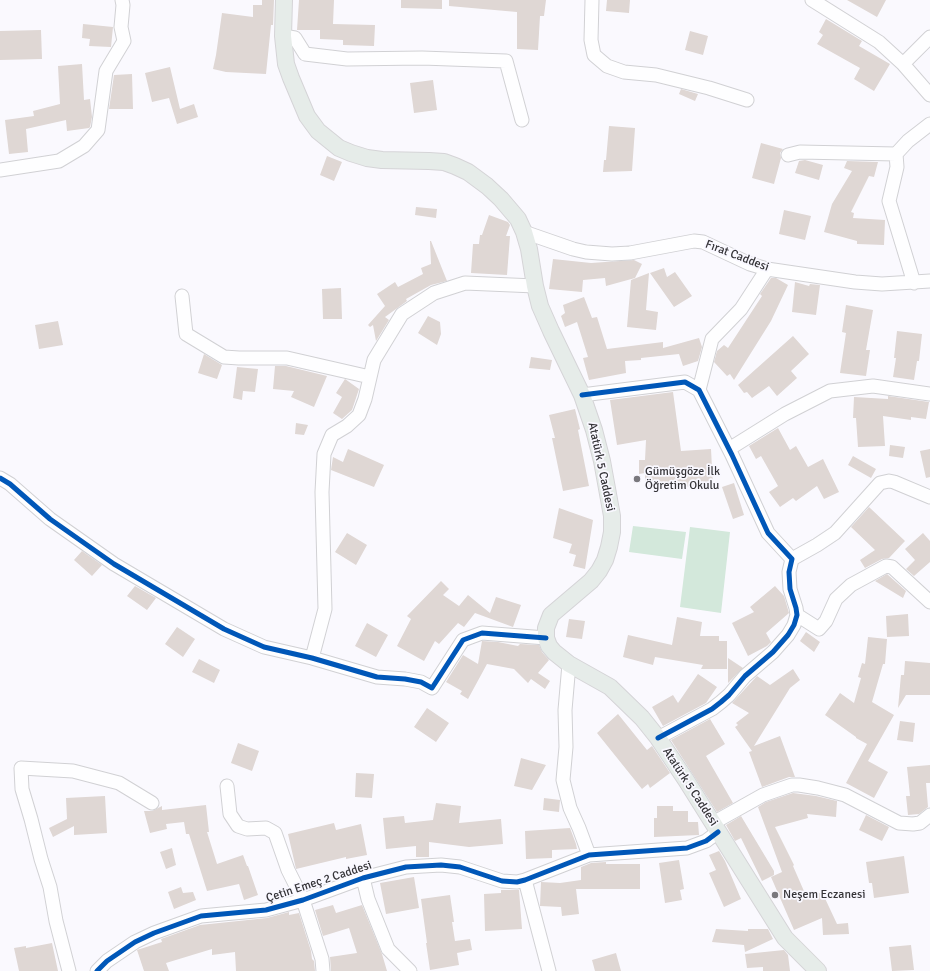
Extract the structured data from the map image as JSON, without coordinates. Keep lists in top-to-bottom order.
{
  "streets": {
    "main road": ["Atatürk 5 Caddesi"],
    "street": ["Fırat Caddesi", "Çetin Emeç 2 Caddesi"]
  },
  "crossings": [
    ["Fırat Caddesi", "Atatürk 5 Caddesi"],
    ["Atatürk 5 Caddesi", "Çetin Emeç 2 Caddesi"]
  ],
  "places": ["Gümüşgöze İlk Öğretim Okulu", "Neşem Eczanesi"]
}
